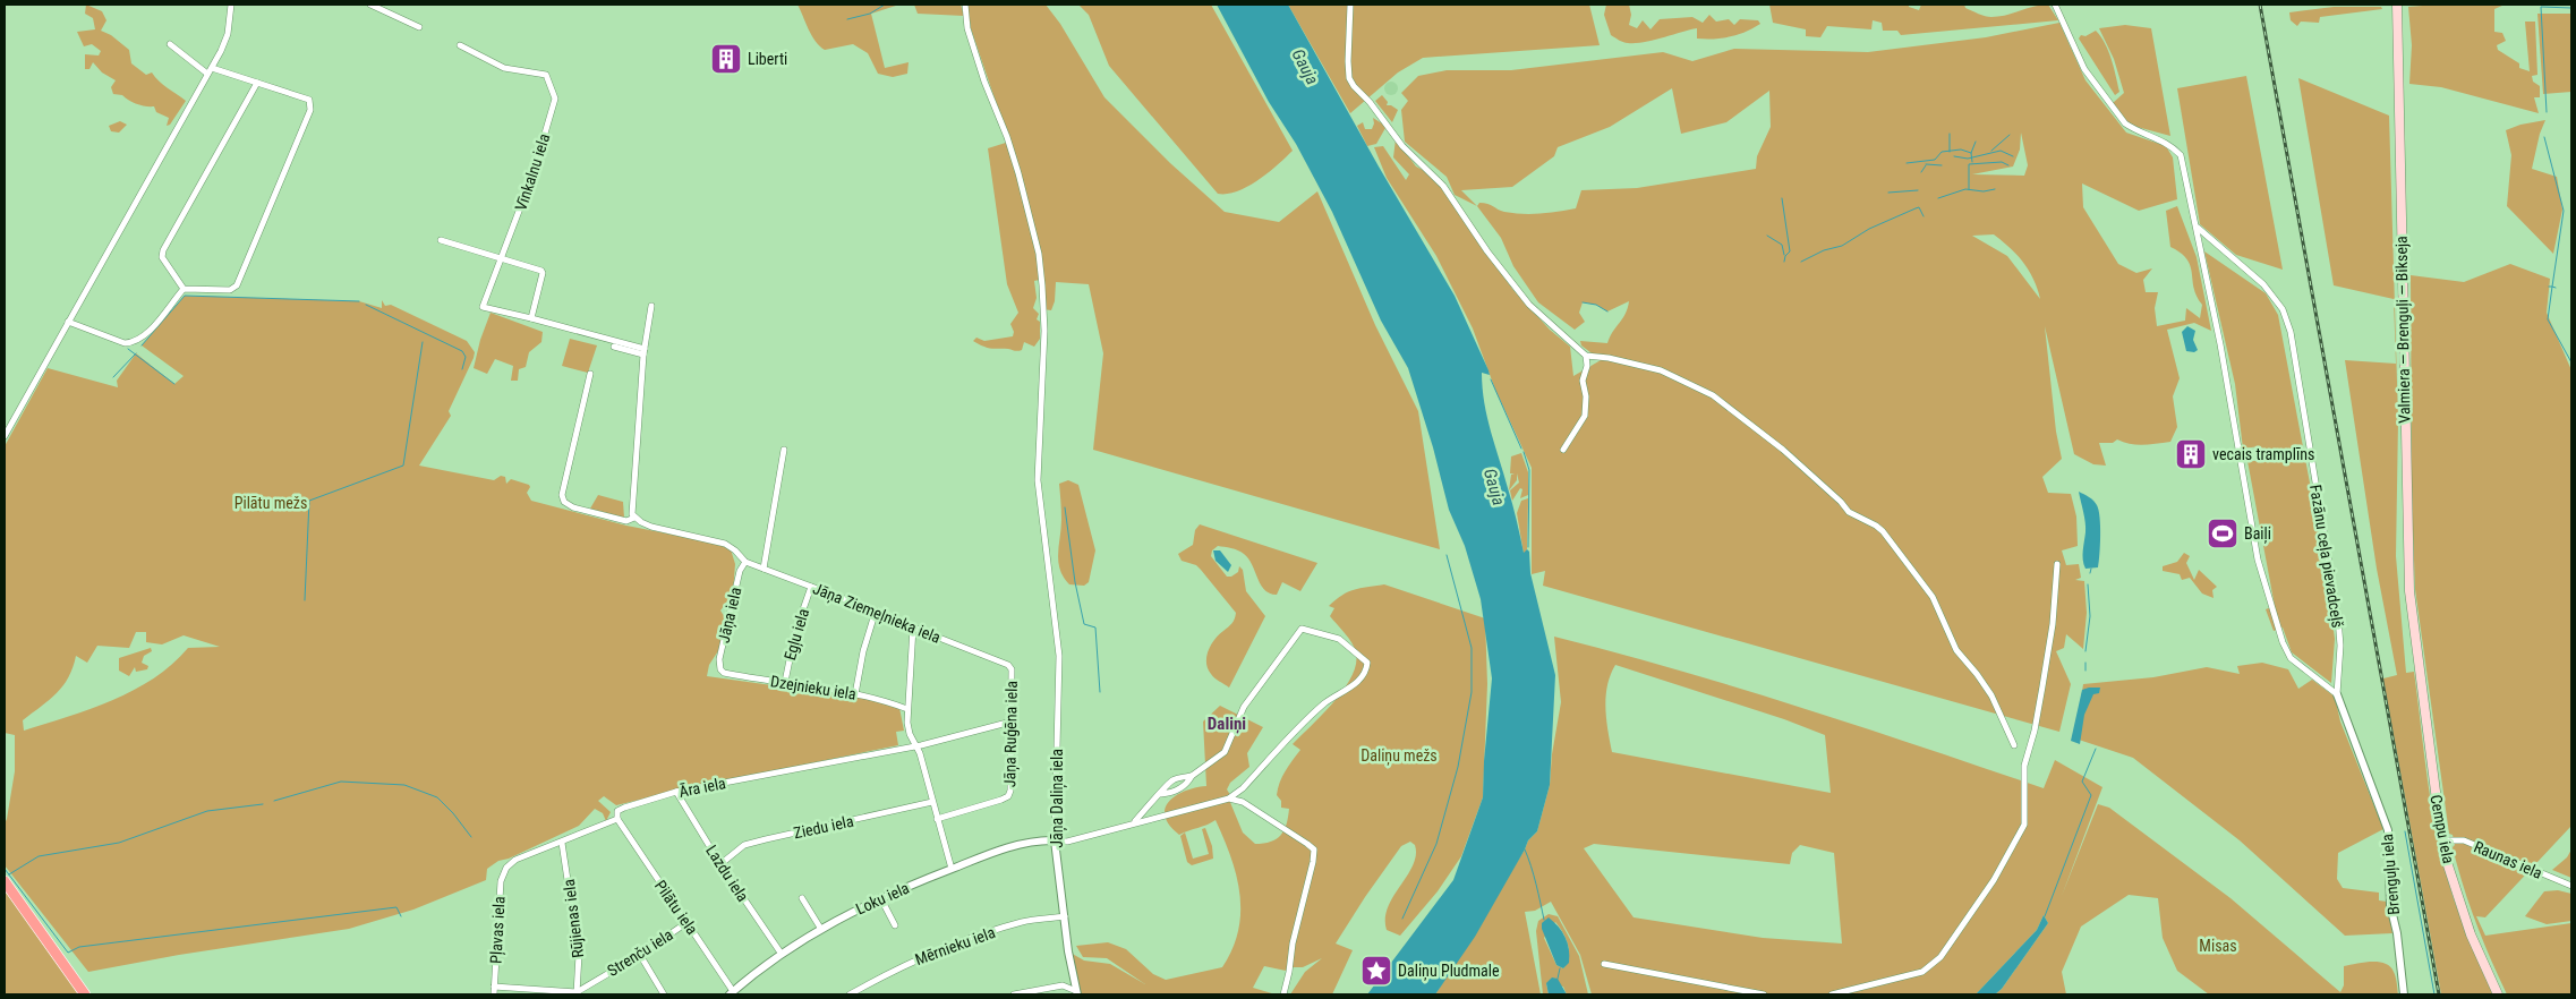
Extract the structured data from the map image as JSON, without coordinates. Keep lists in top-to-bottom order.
{
  "streets": {
    "main road": ["Valmiera — Brenguļi — Bikseja", "Cempu iela"],
    "street": [
      "Vīnkalnu iela",
      "Fazānu ceļa pievadceļš",
      "Jāņa Ziemeļnieka iela",
      "Jāņa iela",
      "Egļu iela",
      "Dzejnieku iela",
      "Jāņa Ruģēna iela",
      "Āra iela",
      "Jāņa Daliņa iela",
      "Ziedu iela",
      "Raunas iela",
      "Lazdu iela",
      "Brenguļu iela",
      "Loku iela",
      "Pilātu iela",
      "Rūjienas iela",
      "Pļavas iela",
      "Mērnieku iela",
      "Strenču iela"
    ]
  },
  "crossings": [
    ["Valmiera — Brenguļi — Bikseja", "Cempu iela"],
    ["Fazānu ceļa pievadceļš", "Brenguļu iela"],
    ["Jāņa Ziemeļnieka iela", "Jāņa iela"],
    ["Jāņa Ziemeļnieka iela", "Egļu iela"],
    ["Jāņa Ziemeļnieka iela", "Jāņa Ruģēna iela"],
    ["Jāņa iela", "Dzejnieku iela"],
    ["Egļu iela", "Dzejnieku iela"],
    ["Jāņa Ruģēna iela", "Āra iela"],
    ["Āra iela", "Lazdu iela"],
    ["Āra iela", "Pilātu iela"],
    ["Āra iela", "Rūjienas iela"],
    ["Āra iela", "Pļavas iela"],
    ["Jāņa Daliņa iela", "Loku iela"],
    ["Jāņa Daliņa iela", "Mērnieku iela"],
    ["Ziedu iela", "Lazdu iela"],
    ["Cempu iela", "Raunas iela"],
    ["Lazdu iela", "Loku iela"],
    ["Loku iela", "Pilātu iela"],
    ["Pilātu iela", "Strenču iela"],
    ["Rūjienas iela", "Strenču iela"]
  ],
  "districts": ["Daliņi"],
  "water": ["Gauja"],
  "parks": ["Pilātu mežs", "Daliņu mežs", "Misas"],
  "places": {
    "building": ["Liberti", "vecais tramplīns"],
    "sports": ["Baiļi"],
    "place": ["Daliņu Pludmale"]
  }
}
